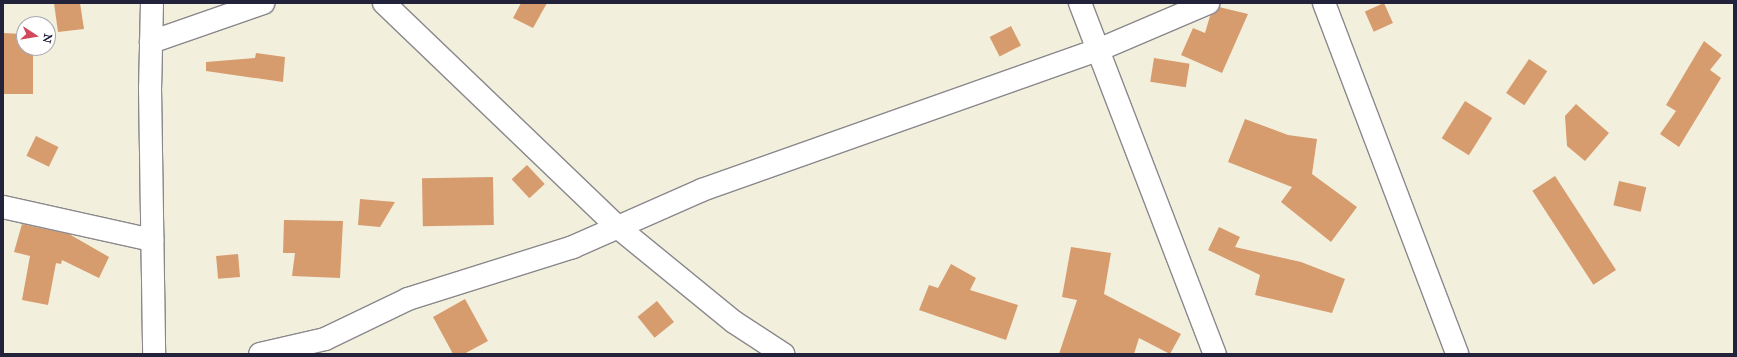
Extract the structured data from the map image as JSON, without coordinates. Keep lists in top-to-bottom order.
{
  "north": "right"
}
